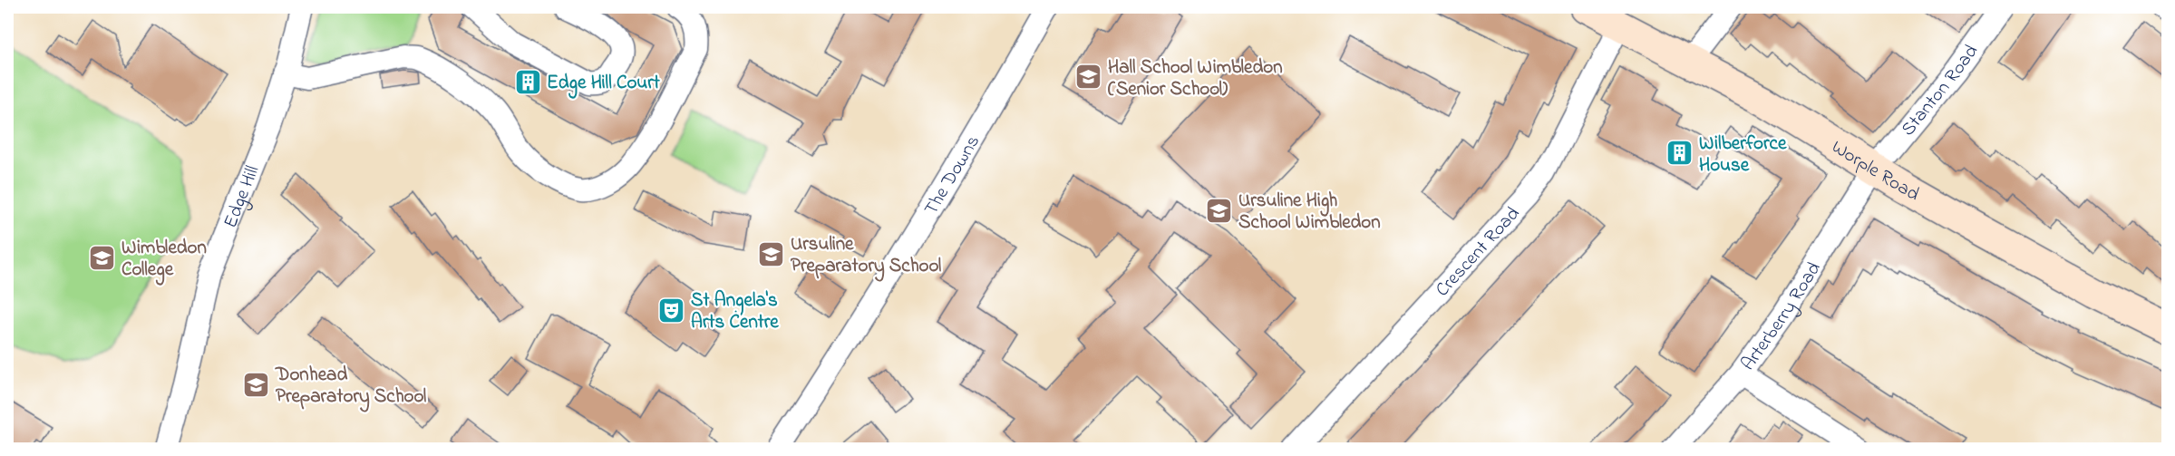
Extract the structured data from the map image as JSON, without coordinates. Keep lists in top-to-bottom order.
{
  "streets": {
    "main road": ["Worple Road"],
    "street": [
      "Stanton Road",
      "The Downs",
      "Edge Hill",
      "Crescent Road",
      "Arterberry Road"
    ]
  },
  "crossings": [
    ["Stanton Road", "Worple Road"],
    ["Stanton Road", "Arterberry Road"],
    ["Worple Road", "Crescent Road"],
    ["Worple Road", "Arterberry Road"]
  ],
  "places": {
    "school or university": [
      "Hall School Wimbledon (Senior School)",
      "Ursuline High School Wimbledon",
      "Ursuline Preparatory School",
      "Wimbledon College",
      "Donhead Preparatory School"
    ],
    "building": ["Edge Hill Court", "Wilberforce House"],
    "theatre": ["St Angela's Arts Centre"]
  }
}
